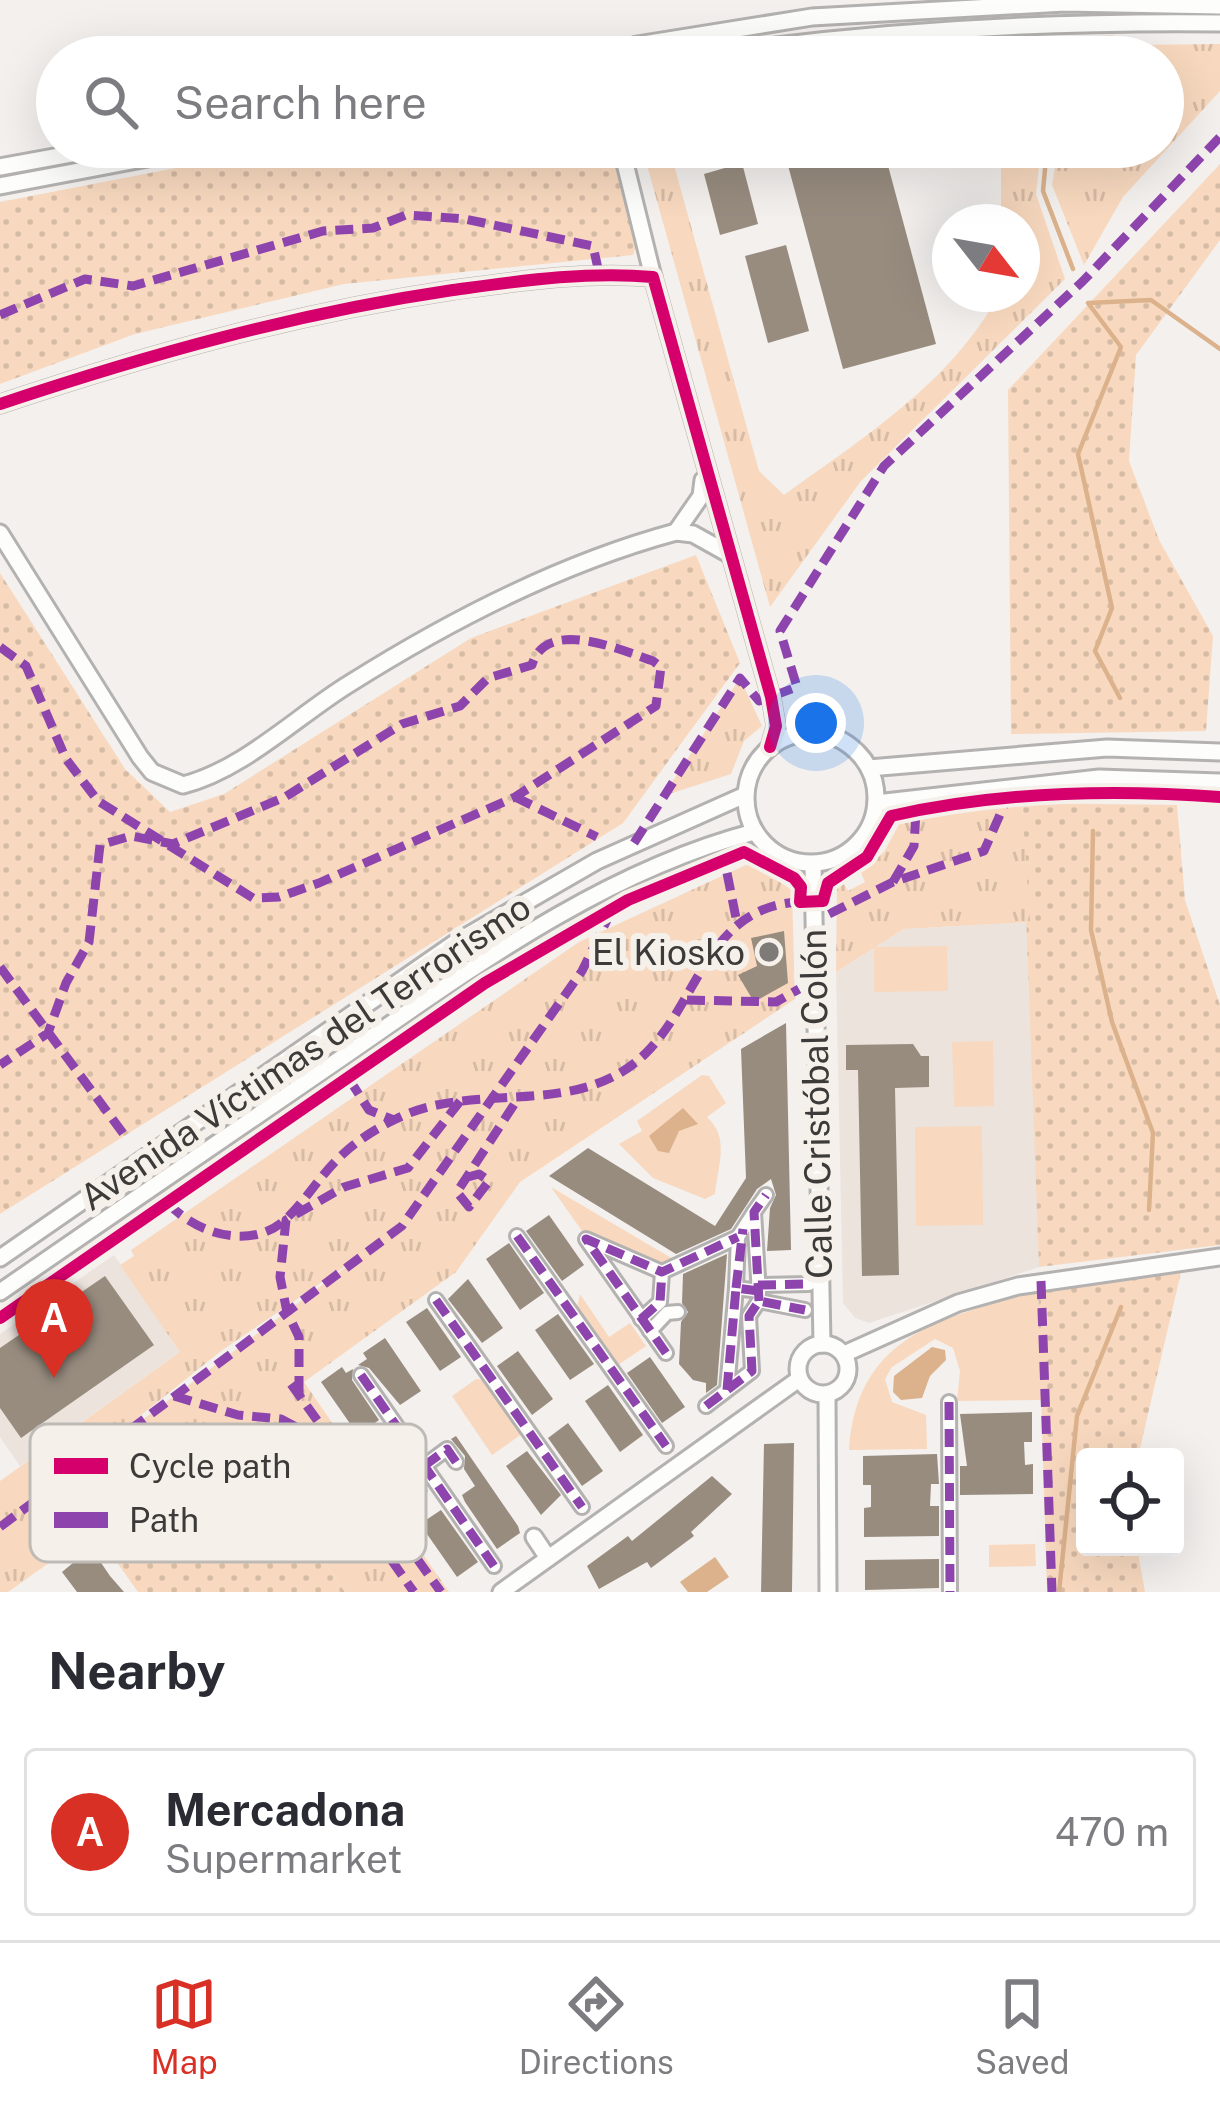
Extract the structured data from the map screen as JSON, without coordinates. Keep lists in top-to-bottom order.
{
  "streets": {
    "street": ["Avenida Víctimas del Terrorismo", "Calle Cristóbal Colón"]
  },
  "crossings": [
    ["Avenida Víctimas del Terrorismo", "Calle Cristóbal Colón"]
  ],
  "places": ["El Kiosko"],
  "legend": ["Cycle path", "Path"],
  "north": "bottom right",
  "page": {
    "search": "Search here",
    "pins": "A",
    "heading": "Nearby",
    "list": [
      {
        "mark": "A",
        "name": "Mercadona",
        "note": "Supermarket",
        "value": "470 m"
      }
    ],
    "nav": ["Map", "Directions", "Saved"]
  }
}
